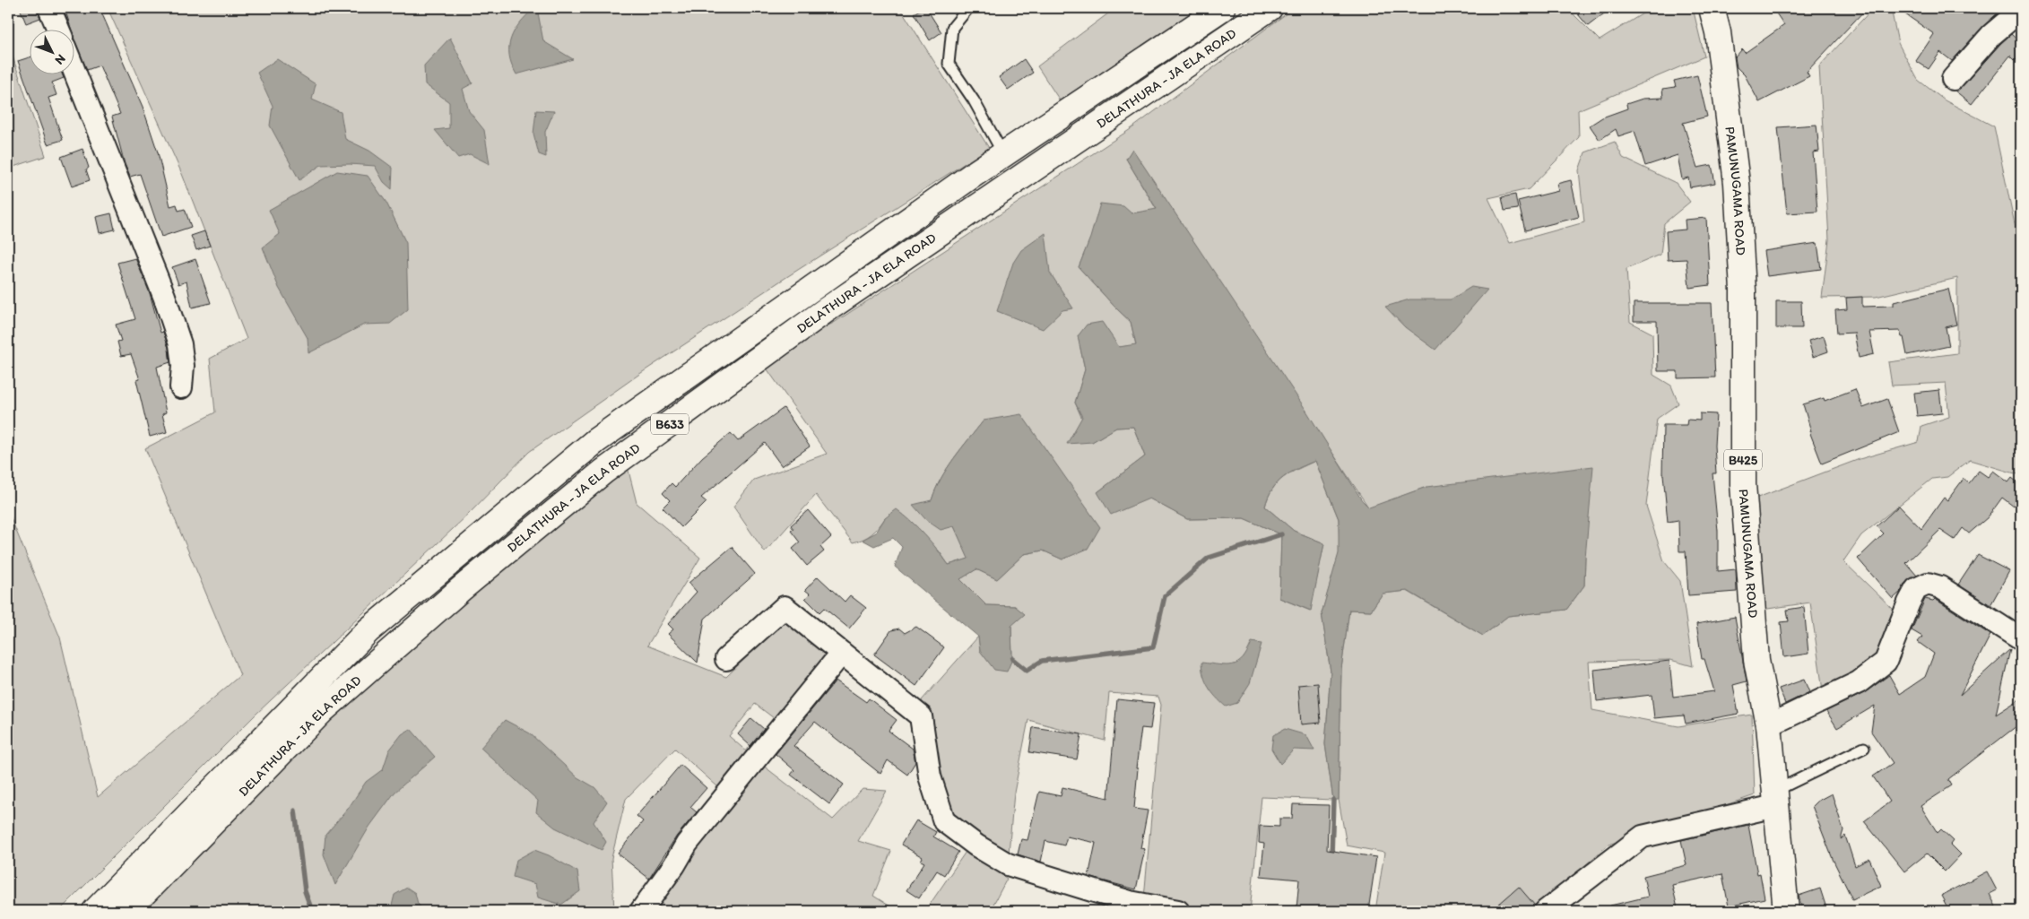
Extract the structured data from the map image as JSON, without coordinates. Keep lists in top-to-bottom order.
{
  "streets": {
    "main road": [
      "DELATHURA - JA ELA ROAD",
      "PAMUNUGAMA ROAD",
      "B633",
      "B425"
    ]
  },
  "north": "bottom right"
}
